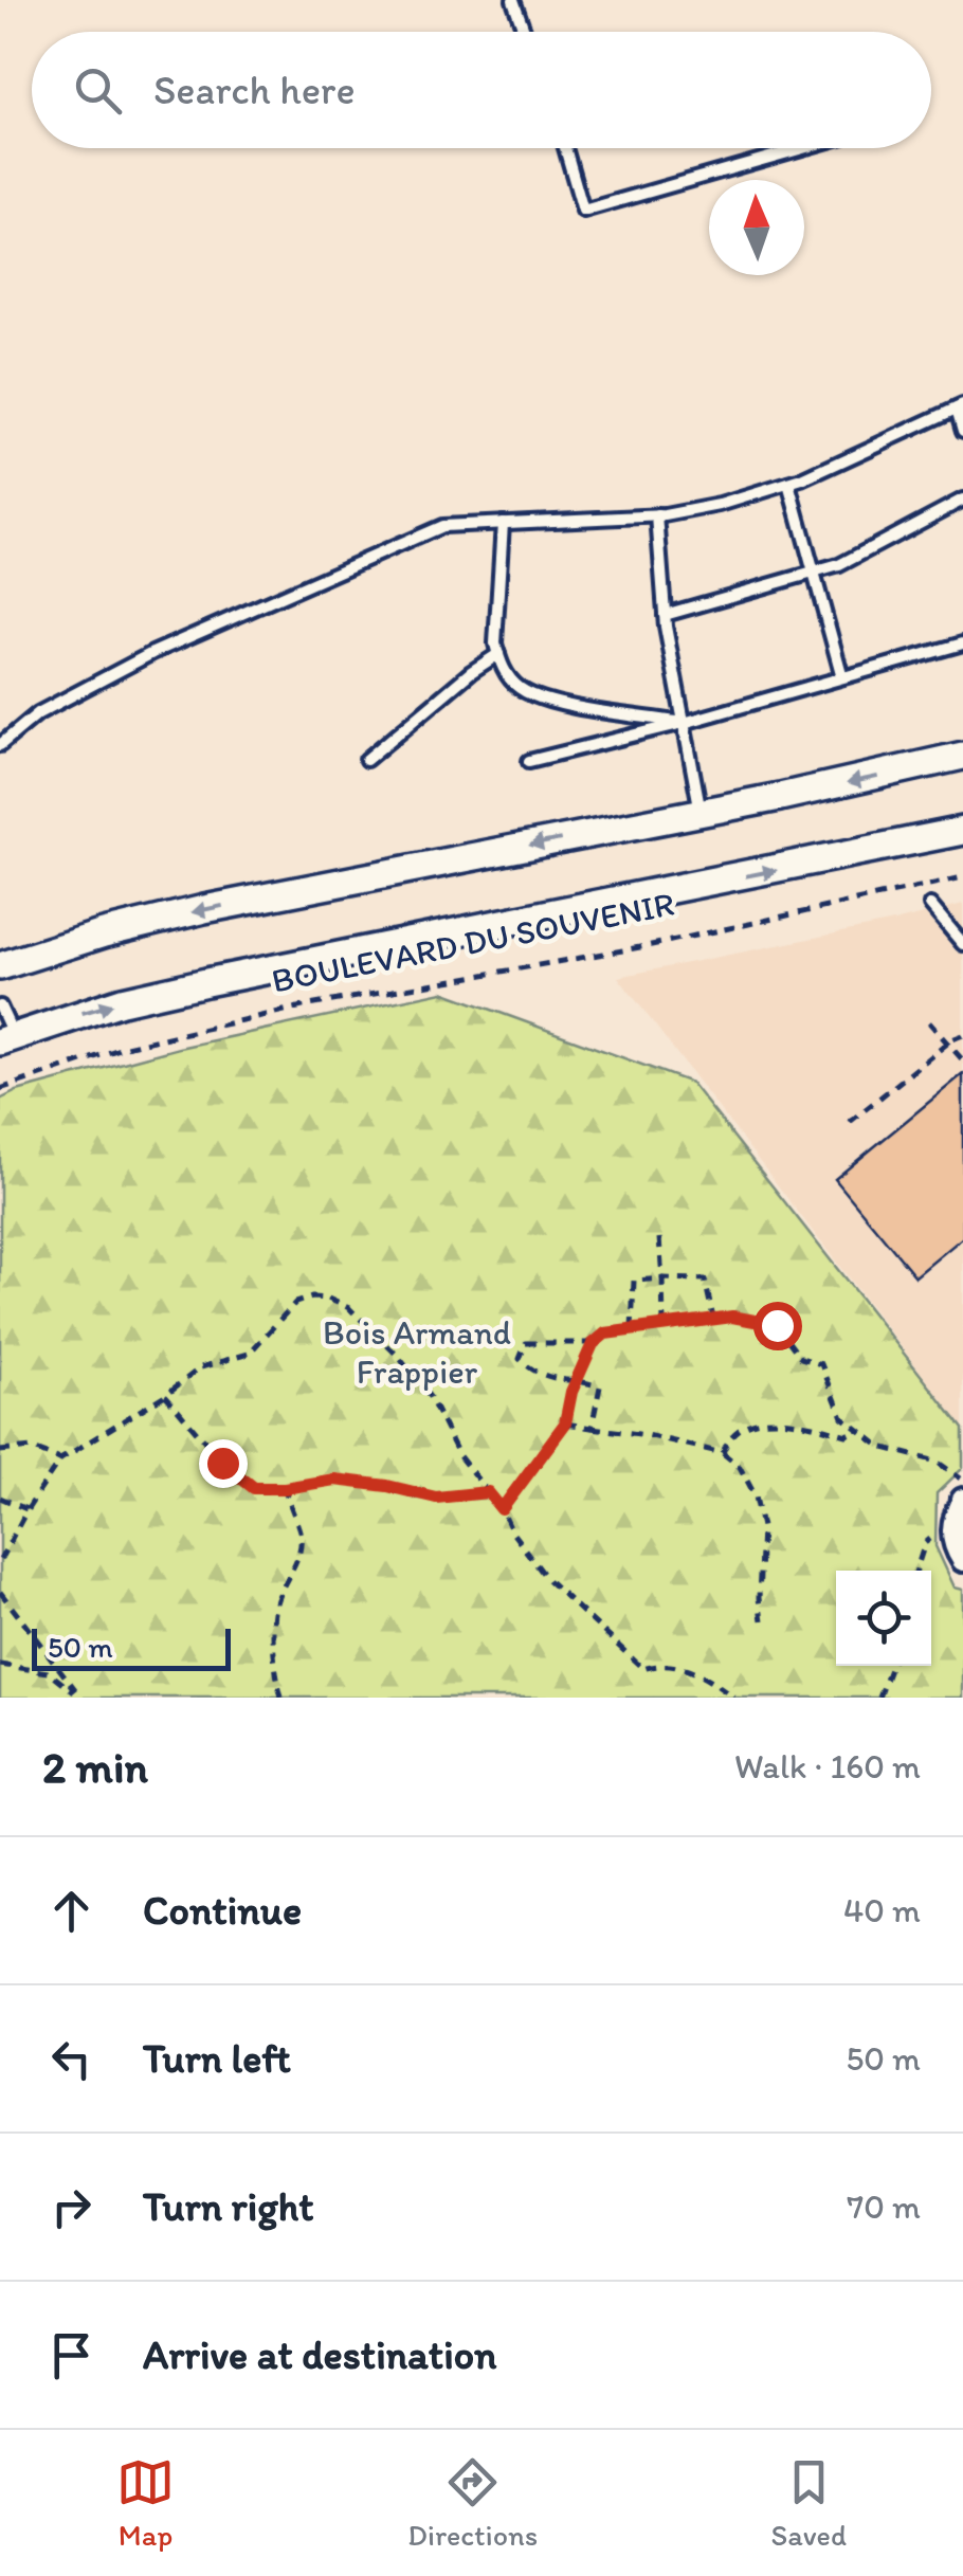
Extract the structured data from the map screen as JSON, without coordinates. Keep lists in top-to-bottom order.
{
  "streets": {
    "street": ["BOULEVARD DU SOUVENIR"]
  },
  "parks": ["Bois Armand Frappier"],
  "scale_bar": "50 m",
  "north": "top",
  "page": {
    "search": "Search here",
    "scale": "50 m",
    "heading": ["2 min", "Walk · 160 m"],
    "list": [
      ["Continue", "40 m"],
      ["Turn left", "50 m"],
      ["Turn right", "70 m"],
      "Arrive at destination"
    ],
    "nav": ["Map", "Directions", "Saved"]
  }
}
